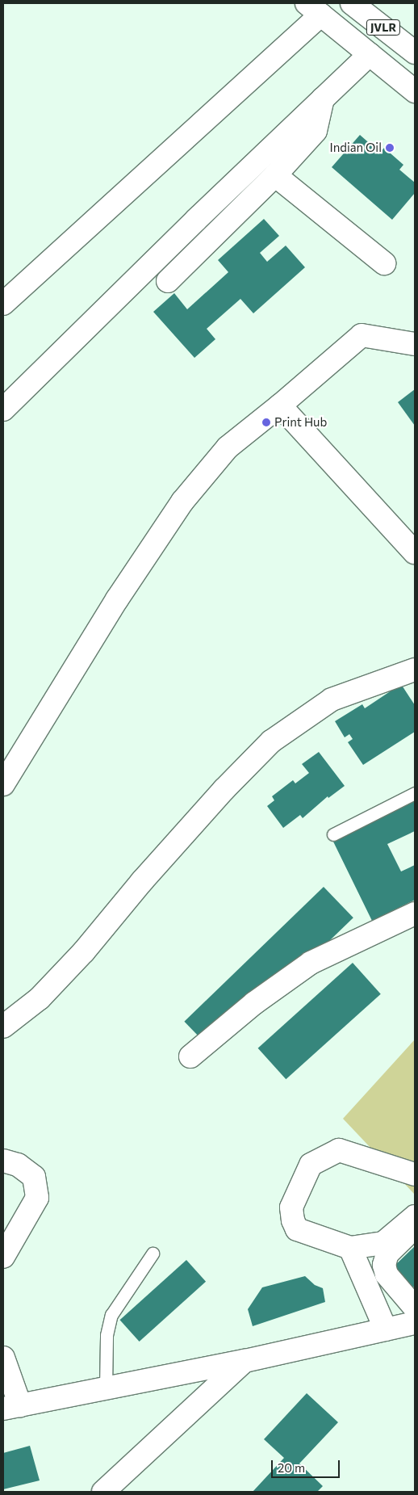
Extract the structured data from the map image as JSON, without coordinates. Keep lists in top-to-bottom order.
{
  "streets": {
    "street": ["JVLR"]
  },
  "places": ["Indian Oil", "Print Hub"],
  "scale_bar": "20 m"
}
